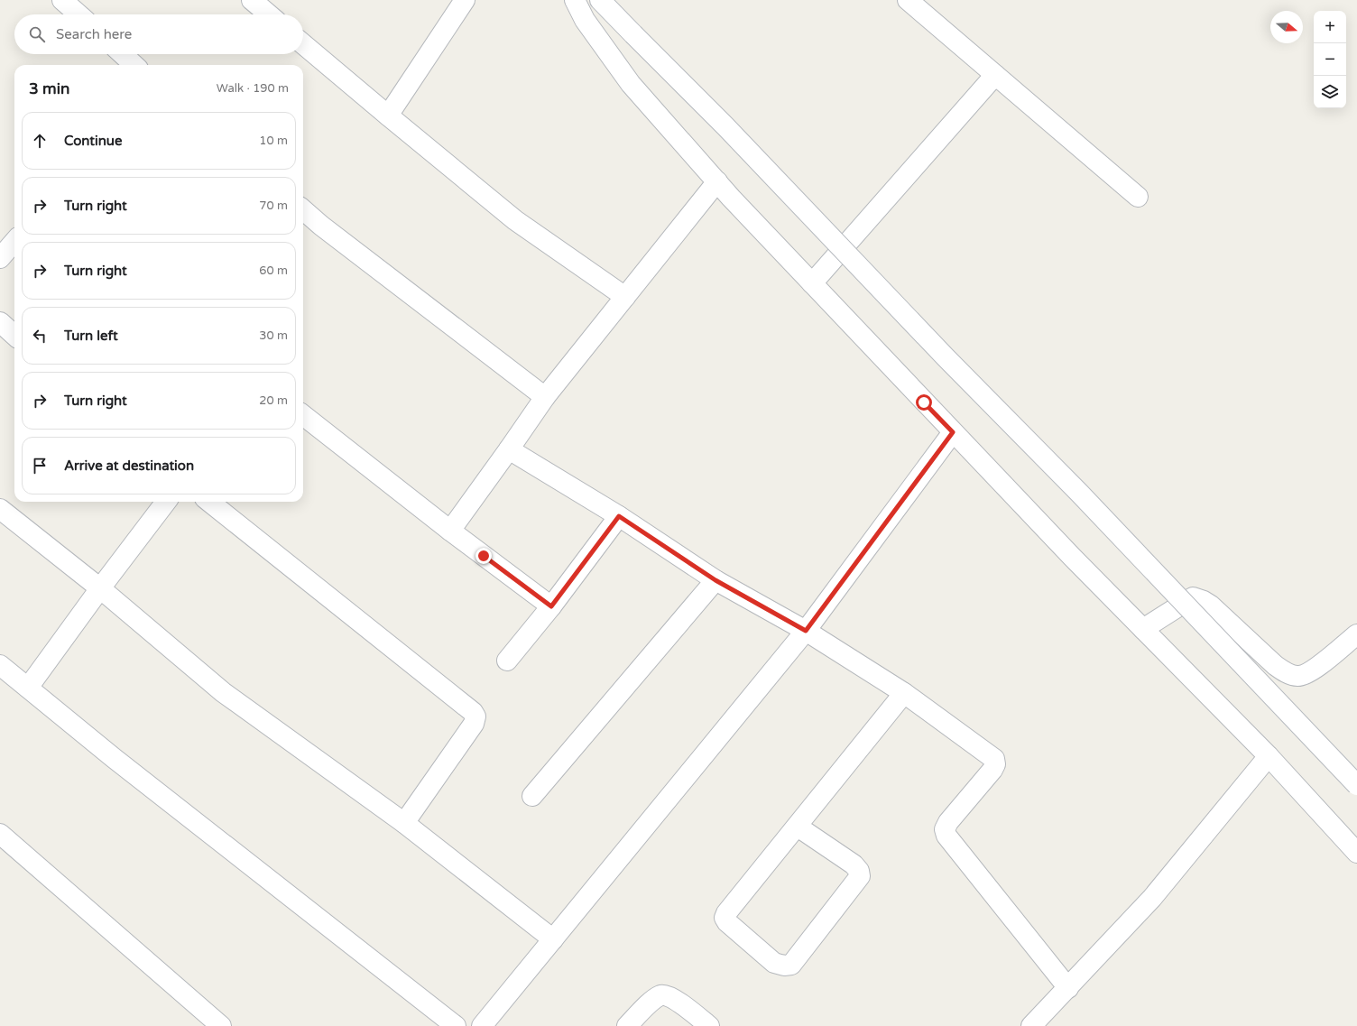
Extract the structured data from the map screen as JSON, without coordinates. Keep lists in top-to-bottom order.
{
  "north": "right",
  "page": {
    "map_buttons": ["+", "−"],
    "search": "Search here",
    "heading": ["3 min", "Walk · 190 m"],
    "list": [
      ["Continue", "10 m"],
      ["Turn right", "70 m"],
      ["Turn right", "60 m"],
      ["Turn left", "30 m"],
      ["Turn right", "20 m"],
      "Arrive at destination"
    ]
  }
}
